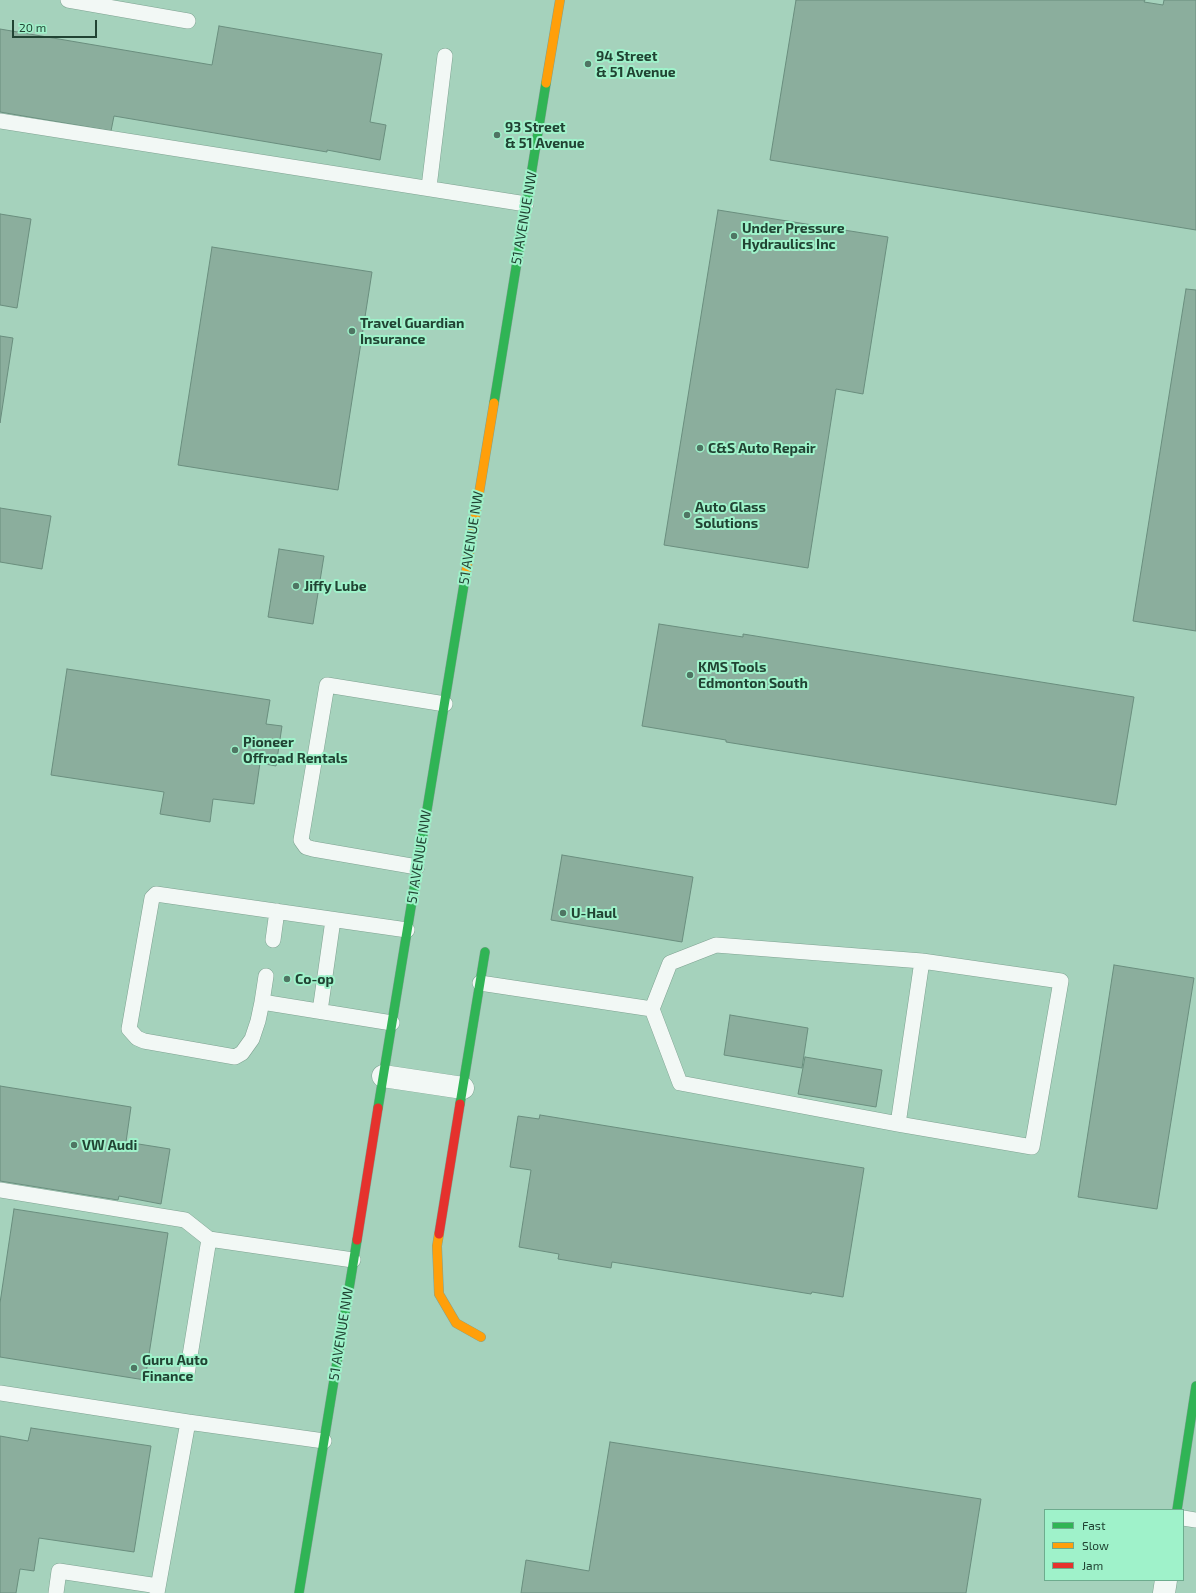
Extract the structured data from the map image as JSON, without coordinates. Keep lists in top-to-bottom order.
{
  "streets": {
    "main road": ["51 AVENUE NW"]
  },
  "places": [
    "94 Street & 51 Avenue",
    "93 Street & 51 Avenue",
    "Under Pressure Hydraulics Inc",
    "Travel Guardian Insurance",
    "C&S Auto Repair",
    "Auto Glass Solutions",
    "Jiffy Lube",
    "KMS Tools Edmonton South",
    "Pioneer Offroad Rentals",
    "U-Haul",
    "Co-op",
    "VW Audi",
    "Guru Auto Finance"
  ],
  "legend": ["Fast", "Slow", "Jam"],
  "scale_bar": "20 m"
}
